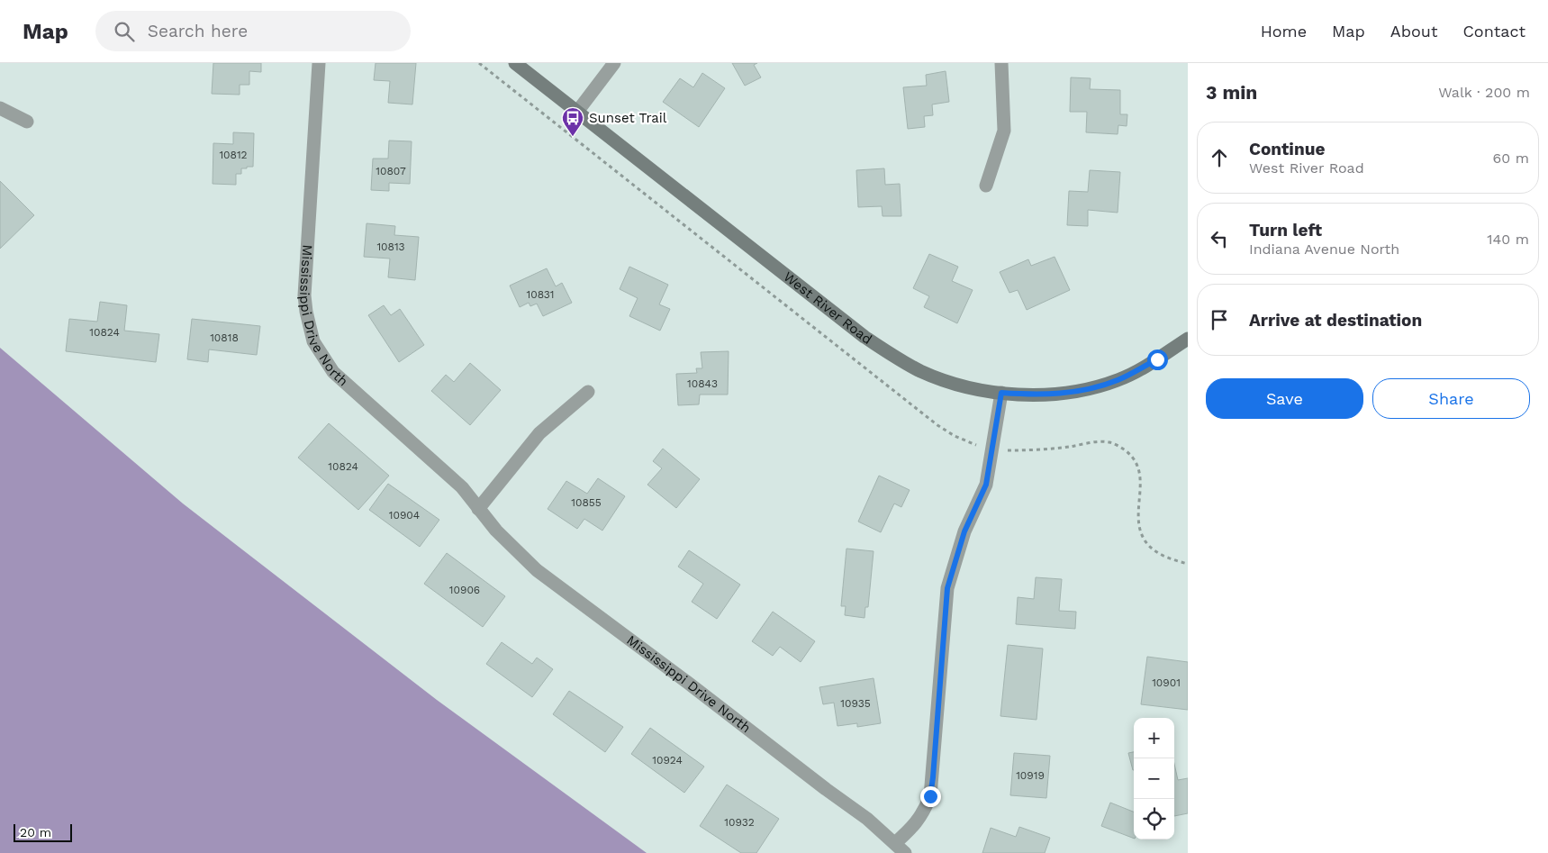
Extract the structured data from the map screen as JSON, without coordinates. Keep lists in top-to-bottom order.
{
  "streets": {
    "street": ["West River Road", "Mississippi Drive North"]
  },
  "places": {
    "bus stop": ["Sunset Trail"]
  },
  "house_numbers": [
    "10812",
    "10807",
    "10813",
    "10831",
    "10824",
    "10818",
    "10843",
    "10824",
    "10855",
    "10904",
    "10906",
    "10901",
    "10935",
    "10924",
    "10919",
    "10932"
  ],
  "scale_bar": "20 m",
  "page": {
    "header": "Map",
    "search": "Search here",
    "nav": [
      "Home",
      "Map",
      "About",
      "Contact"
    ],
    "heading": ["3 min", "Walk · 200 m"],
    "list": [
      ["Continue", "West River Road", "60 m"],
      ["Turn left", "Indiana Avenue North", "140 m"],
      "Arrive at destination"
    ],
    "buttons": ["Save", "Share"],
    "map_buttons": ["+", "−"],
    "scale": "20 m"
  }
}
